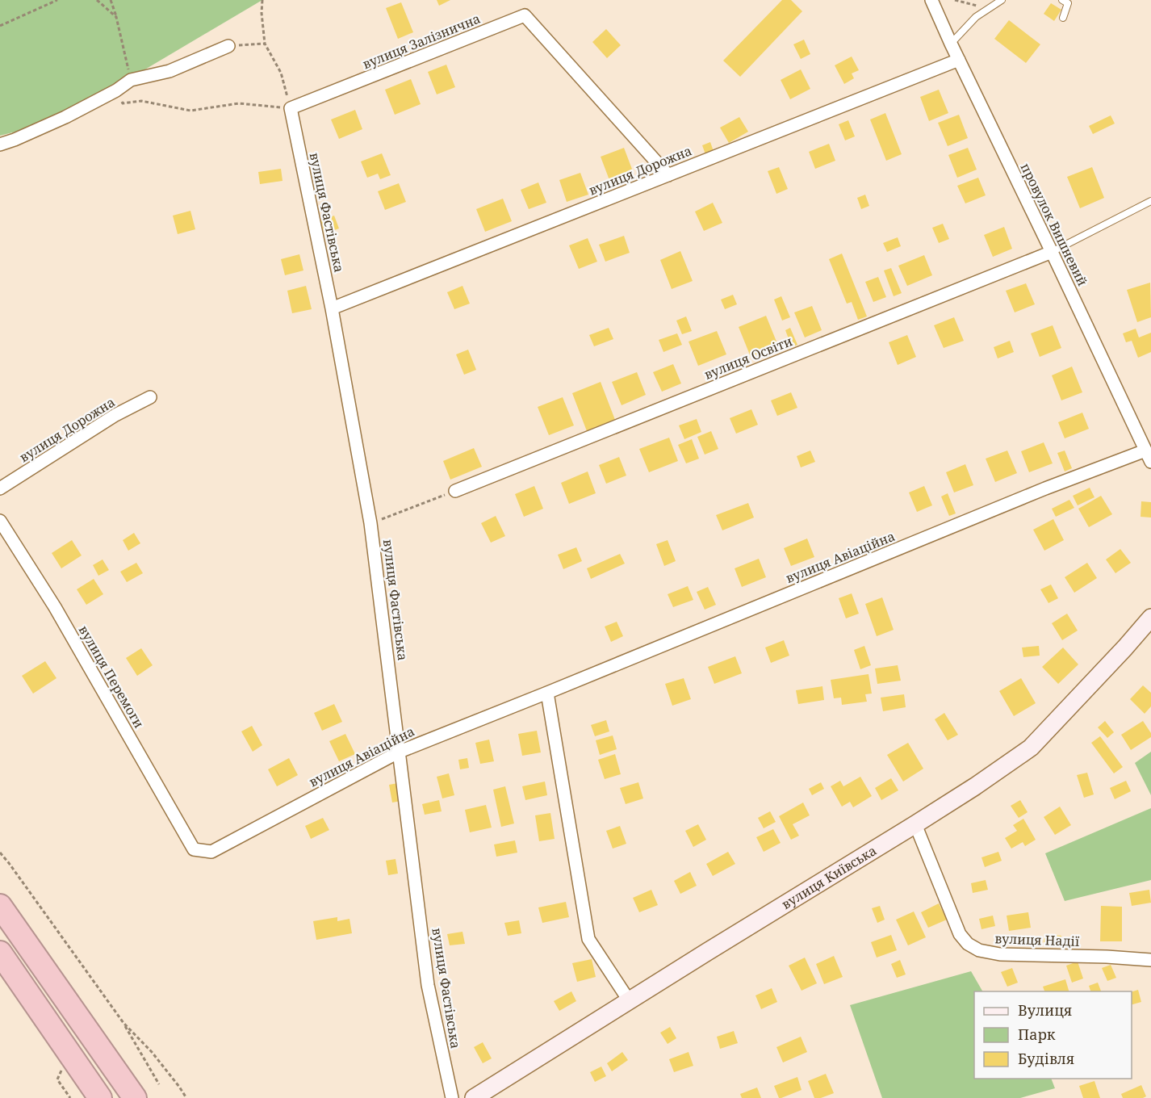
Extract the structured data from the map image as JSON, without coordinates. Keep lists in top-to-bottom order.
{
  "streets": {
    "street": [
      "вулиця Залізнична",
      "вулиця Дорожна",
      "вулиця Фастівська",
      "провулок Вишневий",
      "вулиця Освіти",
      "вулиця Авіаційна",
      "вулиця Перемоги",
      "вулиця Київська",
      "вулиця Надії"
    ]
  },
  "crossings": [
    ["вулиця Залізнична", "вулиця Дорожна"],
    ["вулиця Залізнична", "вулиця Фастівська"],
    ["вулиця Дорожна", "вулиця Фастівська"],
    ["вулиця Дорожна", "провулок Вишневий"],
    ["вулиця Фастівська", "вулиця Авіаційна"],
    ["провулок Вишневий", "вулиця Освіти"],
    ["провулок Вишневий", "вулиця Авіаційна"],
    ["вулиця Авіаційна", "вулиця Перемоги"],
    ["вулиця Київська", "вулиця Надії"]
  ],
  "legend": ["Вулиця", "Парк", "Будівля"]
}
